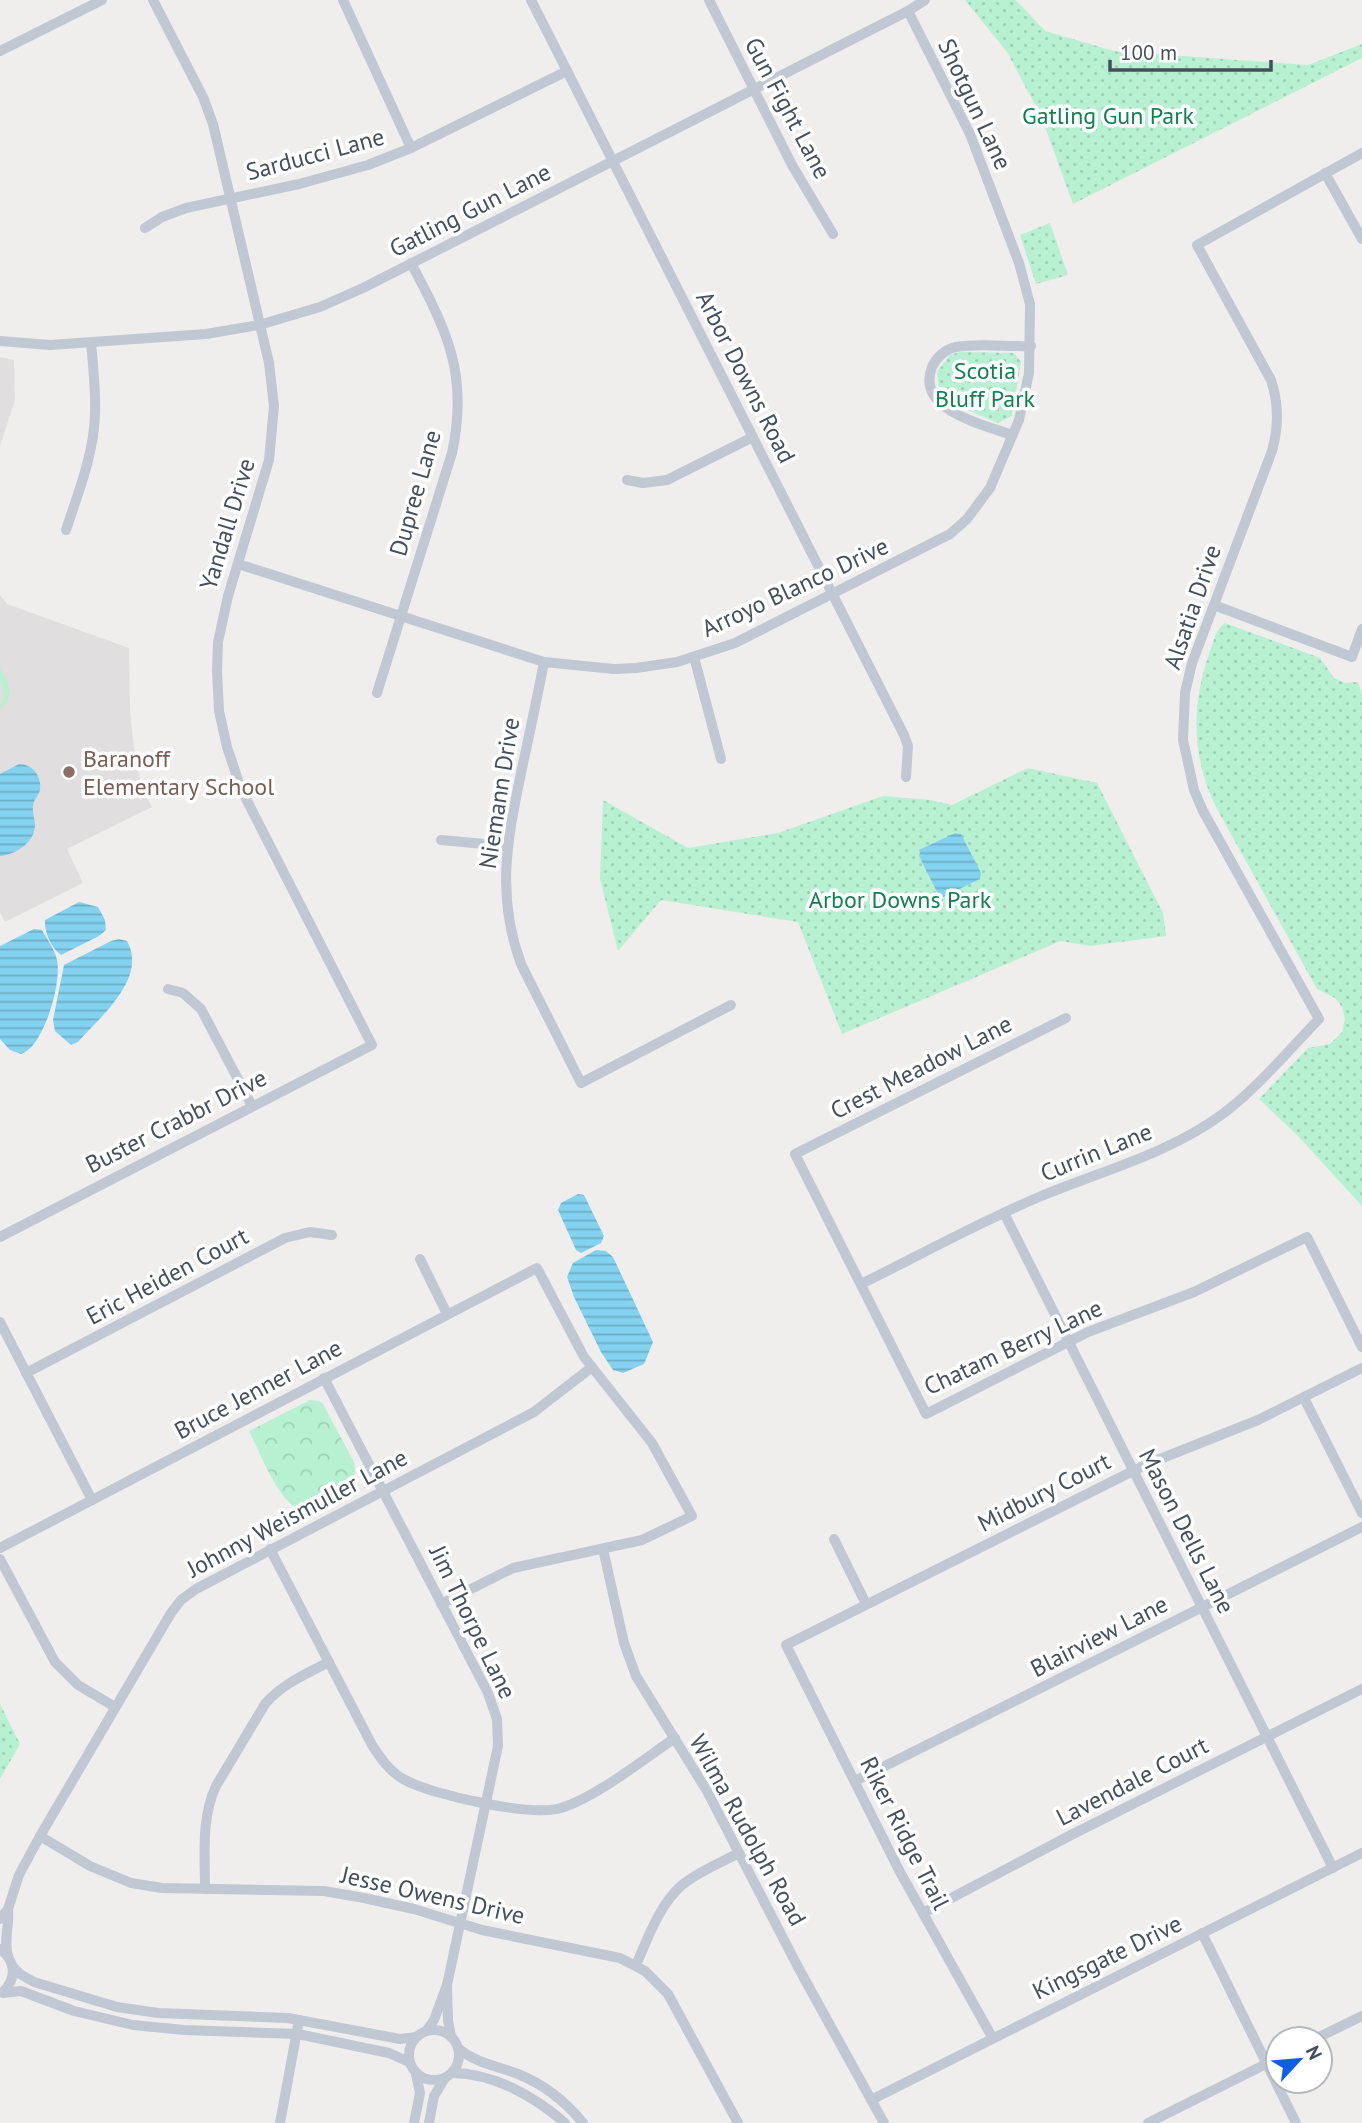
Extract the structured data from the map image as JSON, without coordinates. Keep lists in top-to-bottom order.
{
  "streets": {
    "street": [
      "Shotgun Lane",
      "Gun Fight Lane",
      "Sarducci Lane",
      "Gatling Gun Lane",
      "Arbor Downs Road",
      "Dupree Lane",
      "Yandall Drive",
      "Arroyo Blanco Drive",
      "Alsatia Drive",
      "Niemann Drive",
      "Crest Meadow Lane",
      "Buster Crabbr Drive",
      "Currin Lane",
      "Eric Heiden Court",
      "Chatam Berry Lane",
      "Bruce Jenner Lane",
      "Midbury Court",
      "Johnny Weismuller Lane",
      "Mason Dells Lane",
      "Jim Thorpe Lane",
      "Blairview Lane",
      "Lavendale Court",
      "Wilma Rudolph Road",
      "Riker Ridge Trail",
      "Jesse Owens Drive",
      "Kingsgate Drive"
    ]
  },
  "crossings": [
    ["Shotgun Lane", "Gatling Gun Lane"],
    ["Shotgun Lane", "Arroyo Blanco Drive"],
    ["Gun Fight Lane", "Gatling Gun Lane"],
    ["Sarducci Lane", "Arbor Downs Road"],
    ["Sarducci Lane", "Yandall Drive"],
    ["Gatling Gun Lane", "Arbor Downs Road"],
    ["Gatling Gun Lane", "Dupree Lane"],
    ["Gatling Gun Lane", "Yandall Drive"],
    ["Arbor Downs Road", "Arroyo Blanco Drive"],
    ["Dupree Lane", "Arroyo Blanco Drive"],
    ["Yandall Drive", "Arroyo Blanco Drive"],
    ["Yandall Drive", "Buster Crabbr Drive"],
    ["Arroyo Blanco Drive", "Niemann Drive"],
    ["Alsatia Drive", "Currin Lane"],
    ["Crest Meadow Lane", "Chatam Berry Lane"],
    ["Currin Lane", "Chatam Berry Lane"],
    ["Currin Lane", "Mason Dells Lane"],
    ["Chatam Berry Lane", "Mason Dells Lane"],
    ["Bruce Jenner Lane", "Johnny Weismuller Lane"],
    ["Bruce Jenner Lane", "Jim Thorpe Lane"],
    ["Midbury Court", "Mason Dells Lane"],
    ["Midbury Court", "Riker Ridge Trail"],
    ["Johnny Weismuller Lane", "Jim Thorpe Lane"],
    ["Johnny Weismuller Lane", "Jesse Owens Drive"],
    ["Mason Dells Lane", "Blairview Lane"],
    ["Mason Dells Lane", "Lavendale Court"],
    ["Mason Dells Lane", "Kingsgate Drive"],
    ["Jim Thorpe Lane", "Jesse Owens Drive"],
    ["Blairview Lane", "Riker Ridge Trail"],
    ["Lavendale Court", "Riker Ridge Trail"],
    ["Wilma Rudolph Road", "Kingsgate Drive"],
    ["Riker Ridge Trail", "Kingsgate Drive"]
  ],
  "parks": ["Gatling Gun Park", "Scotia Bluff Park", "Arbor Downs Park"],
  "places": ["Baranoff Elementary School"],
  "scale_bar": "100 m",
  "north": "top right"
}
